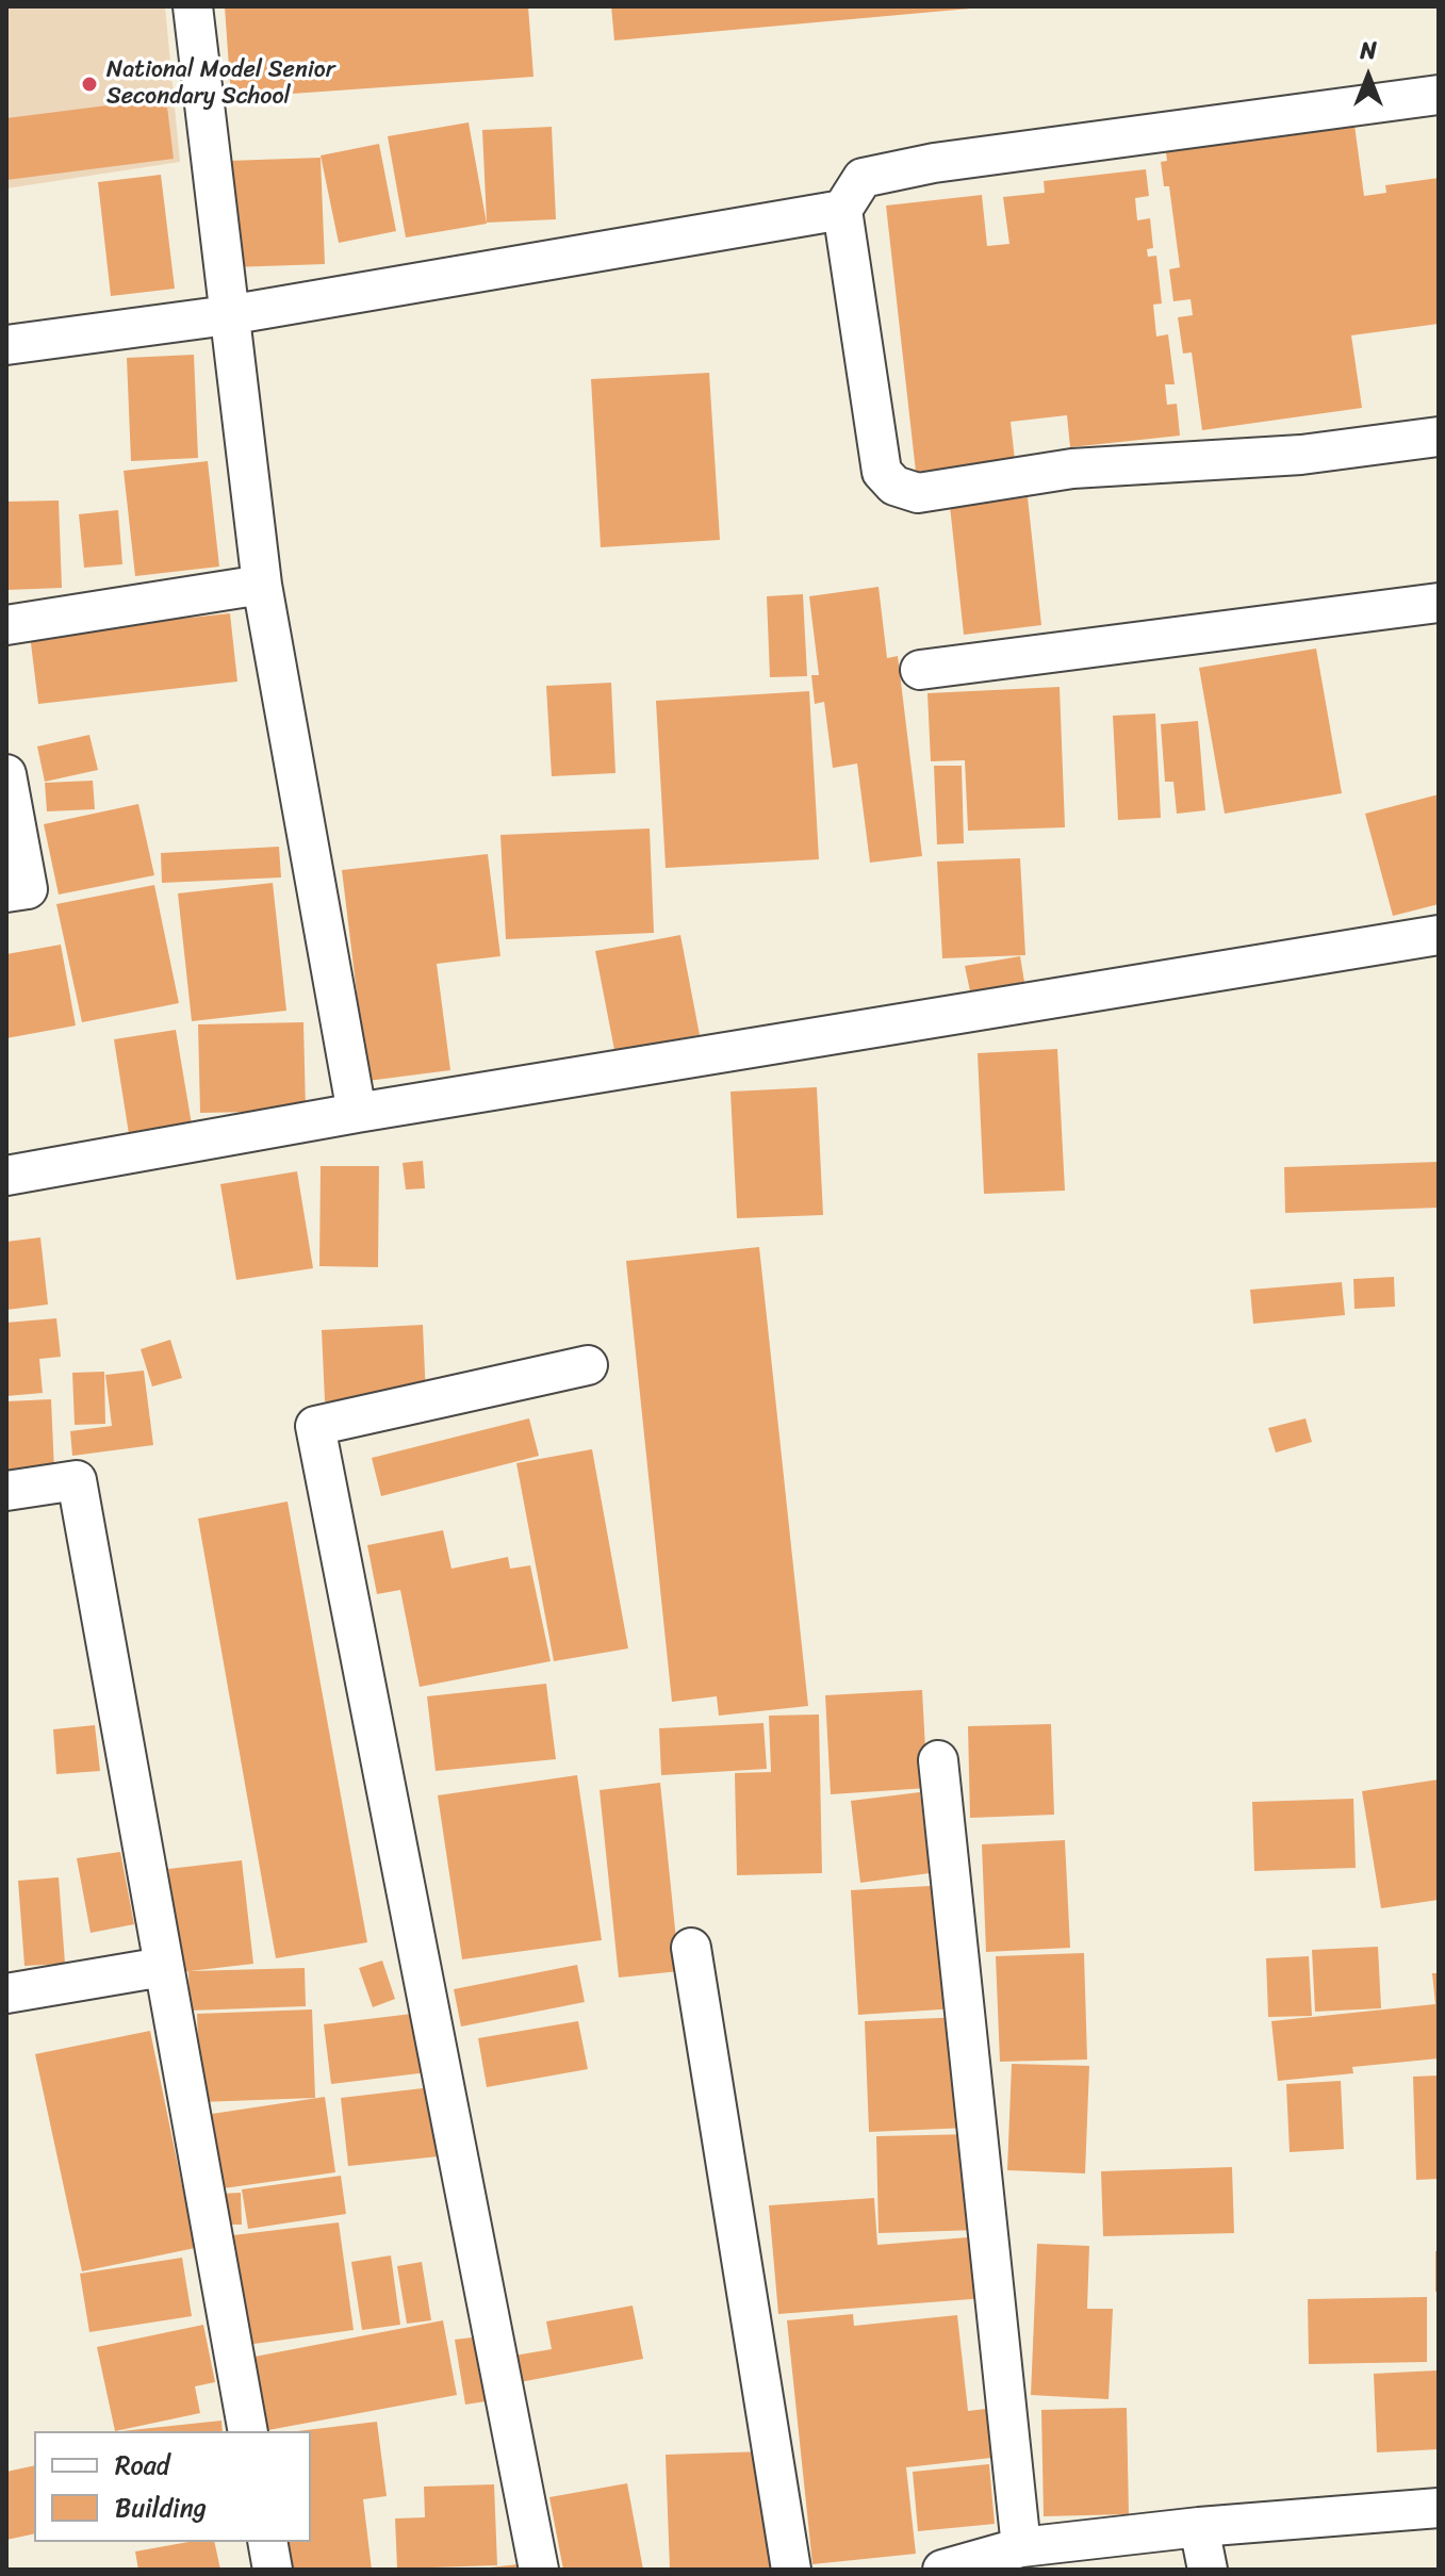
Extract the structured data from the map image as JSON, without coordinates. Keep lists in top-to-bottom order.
{
  "places": ["National Model Senior Secondary School"],
  "legend": ["Road", "Building"],
  "north": "top"
}
